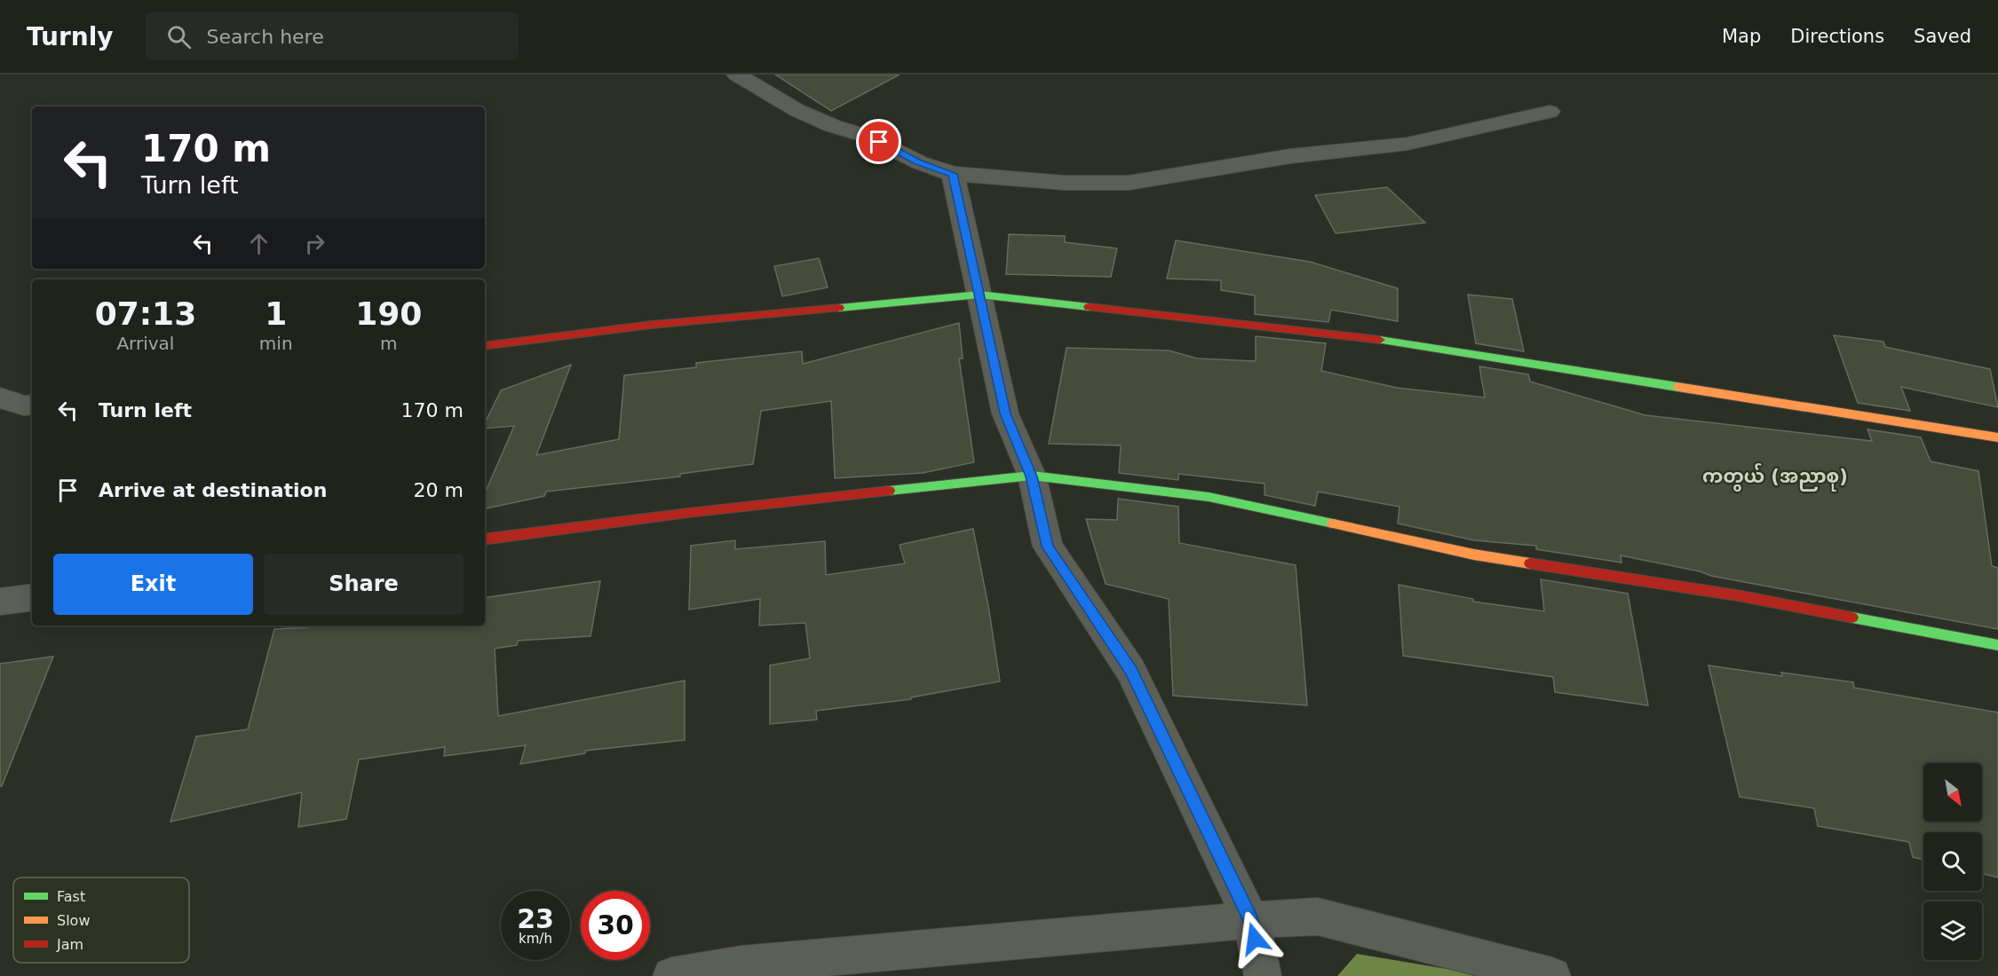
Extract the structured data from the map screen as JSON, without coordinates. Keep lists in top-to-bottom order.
{
  "districts": ["ကတွယ် (အညာစု)"],
  "legend": ["Fast", "Slow", "Jam"],
  "north": "bottom right",
  "page": {
    "header": "Turnly",
    "search": "Search here",
    "nav": ["Map", "Directions", "Saved"],
    "turn": ["170 m", "Turn left"],
    "eta": [
      "07:13",
      "Arrival",
      "1",
      "min",
      "190",
      "m"
    ],
    "list": [
      {
        "name": "Turn left",
        "value": "170 m"
      },
      {
        "name": "Arrive at destination",
        "value": "20 m"
      }
    ],
    "buttons": ["Exit", "Share"],
    "speed": "23 km/h",
    "limit": "30"
  }
}
